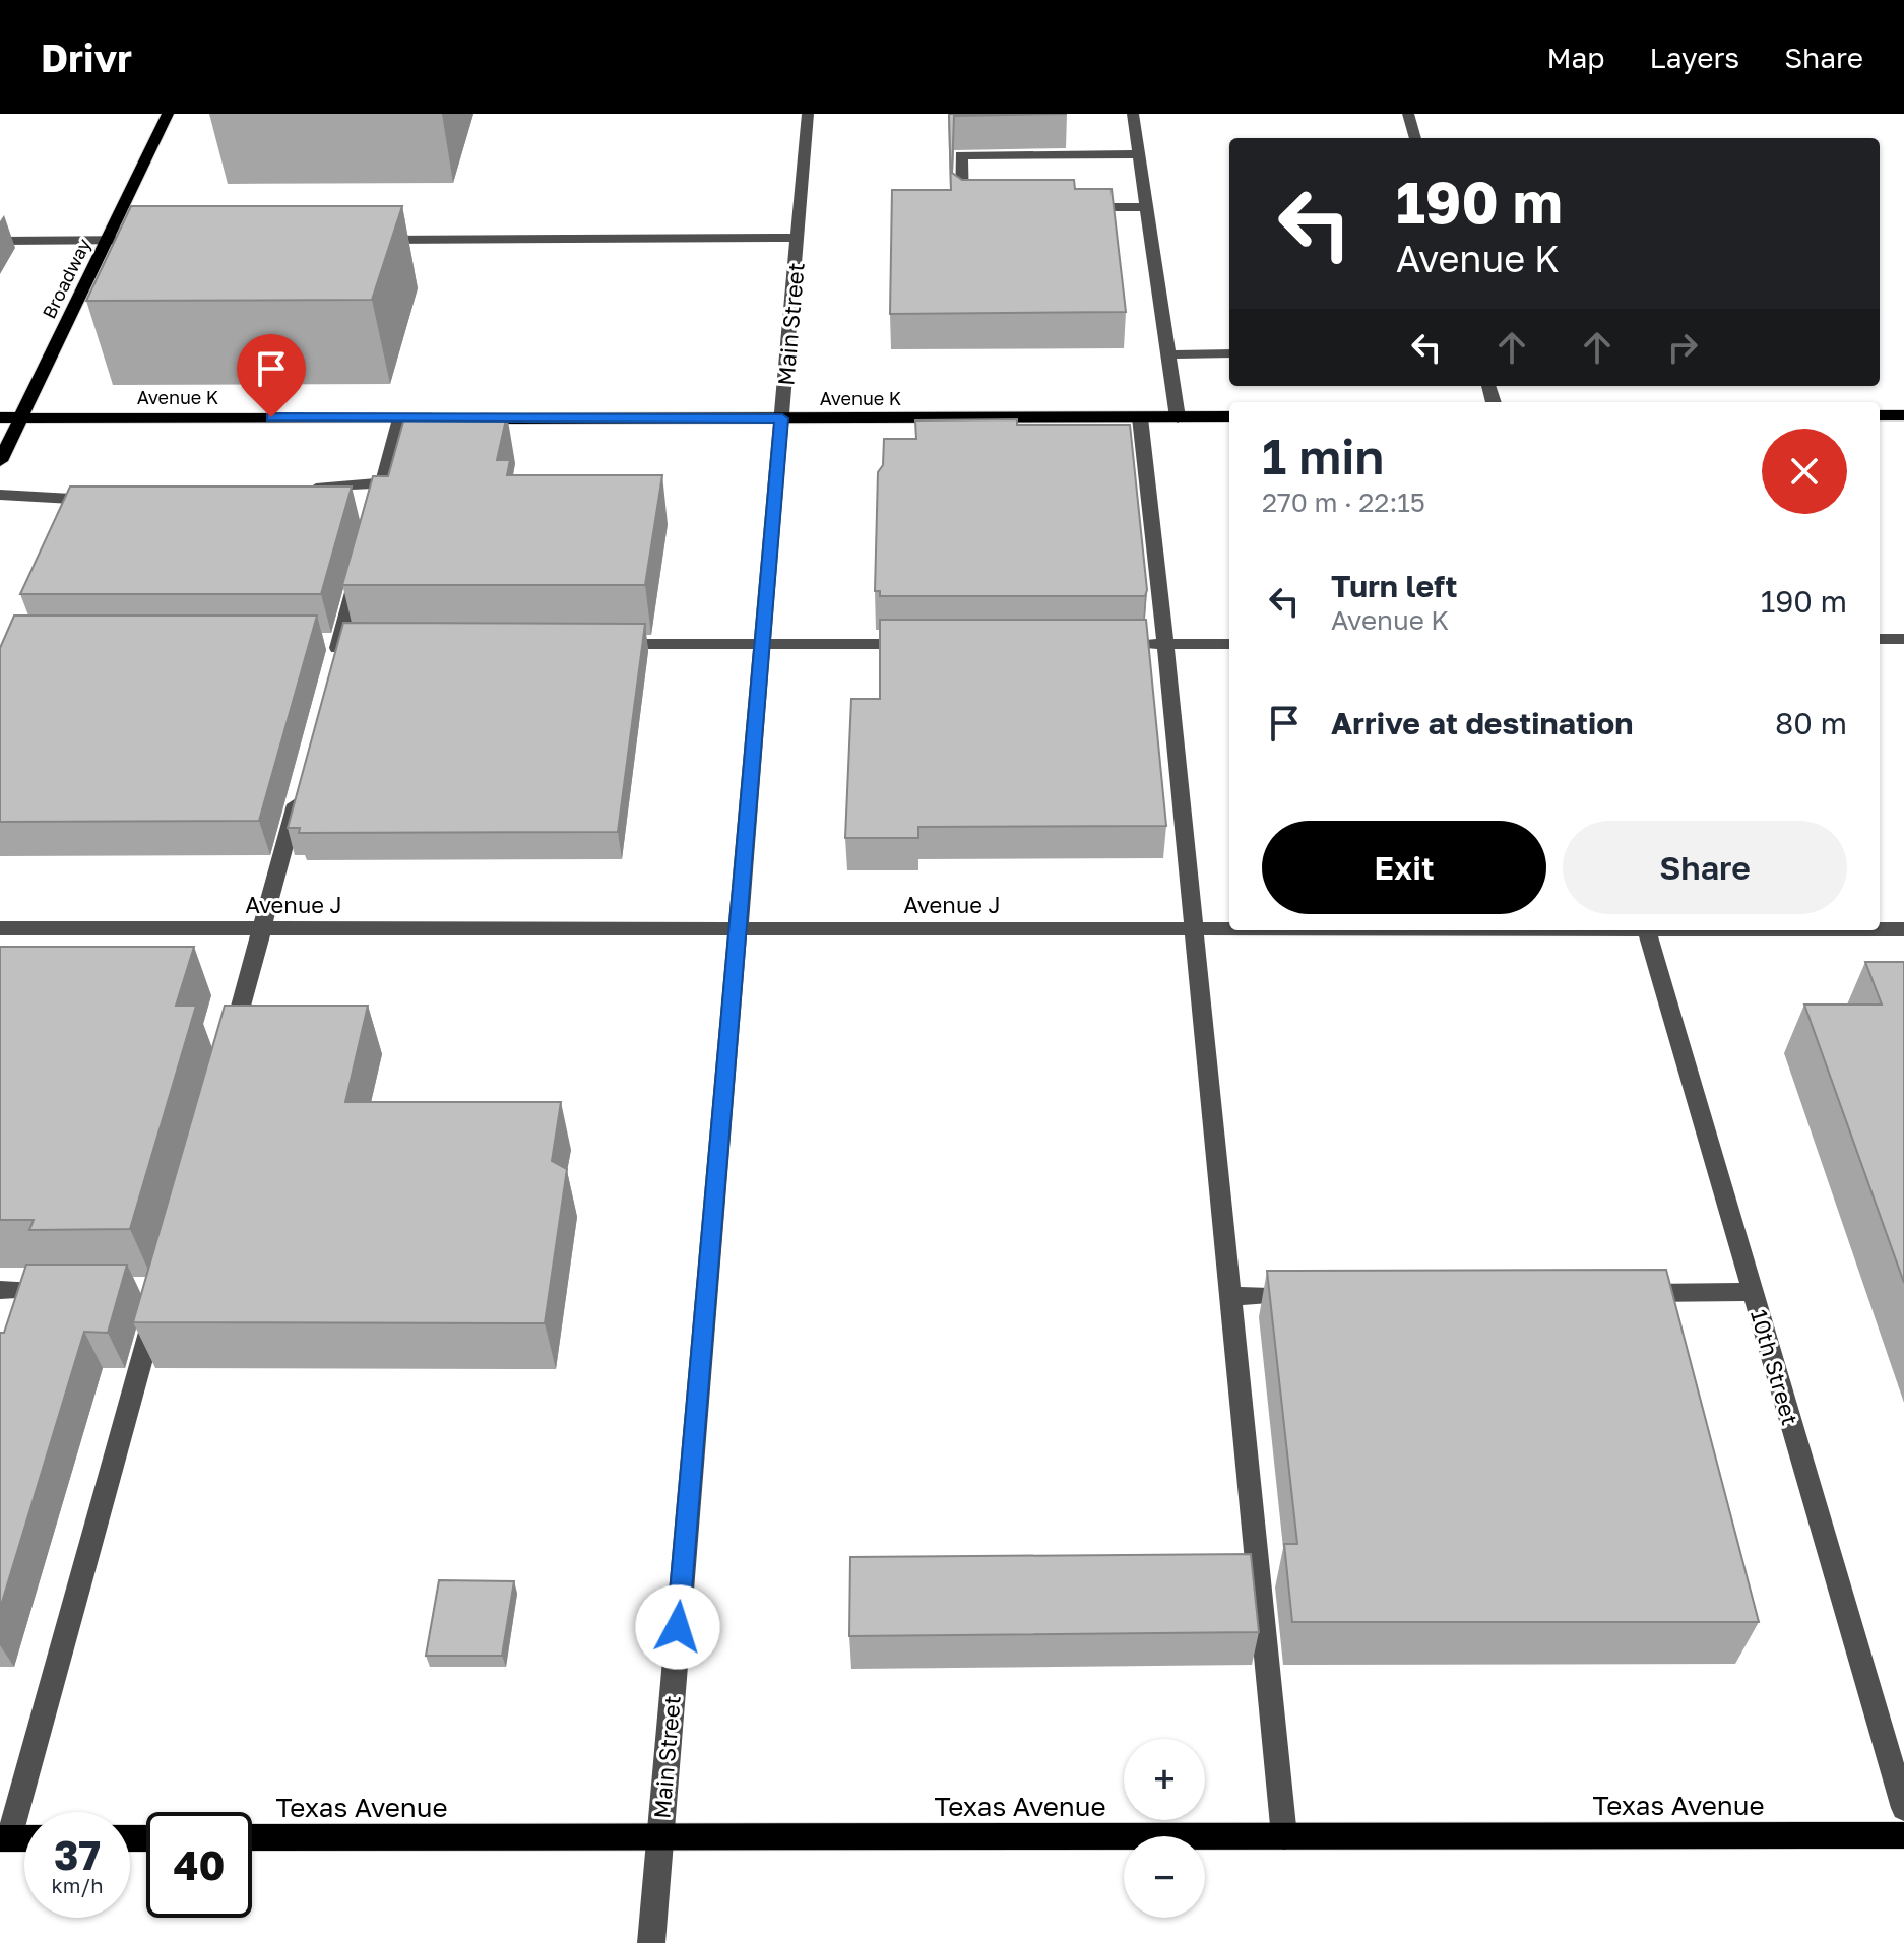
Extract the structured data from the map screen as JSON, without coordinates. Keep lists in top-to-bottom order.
{
  "streets": {
    "main road": ["Broadway", "Avenue K", "Texas Avenue"],
    "street": ["Main Street", "Avenue J", "10th Street"]
  },
  "crossings": [
    ["Broadway", "Avenue K"],
    ["Main Street", "Avenue K"],
    ["Main Street", "Avenue J"],
    ["Main Street", "Texas Avenue"]
  ],
  "page": {
    "header": "Drivr",
    "nav": ["Map", "Layers", "Share"],
    "turn": ["190 m", "Avenue K"],
    "heading": ["1 min", "270 m · 22:15"],
    "list": [
      {
        "name": "Turn left",
        "note": "Avenue K",
        "value": "190 m"
      },
      {
        "name": "Arrive at destination",
        "value": "80 m"
      }
    ],
    "buttons": ["Exit", "Share"],
    "map_buttons": ["+", "−"],
    "speed": "37 km/h",
    "limit": "40"
  }
}
